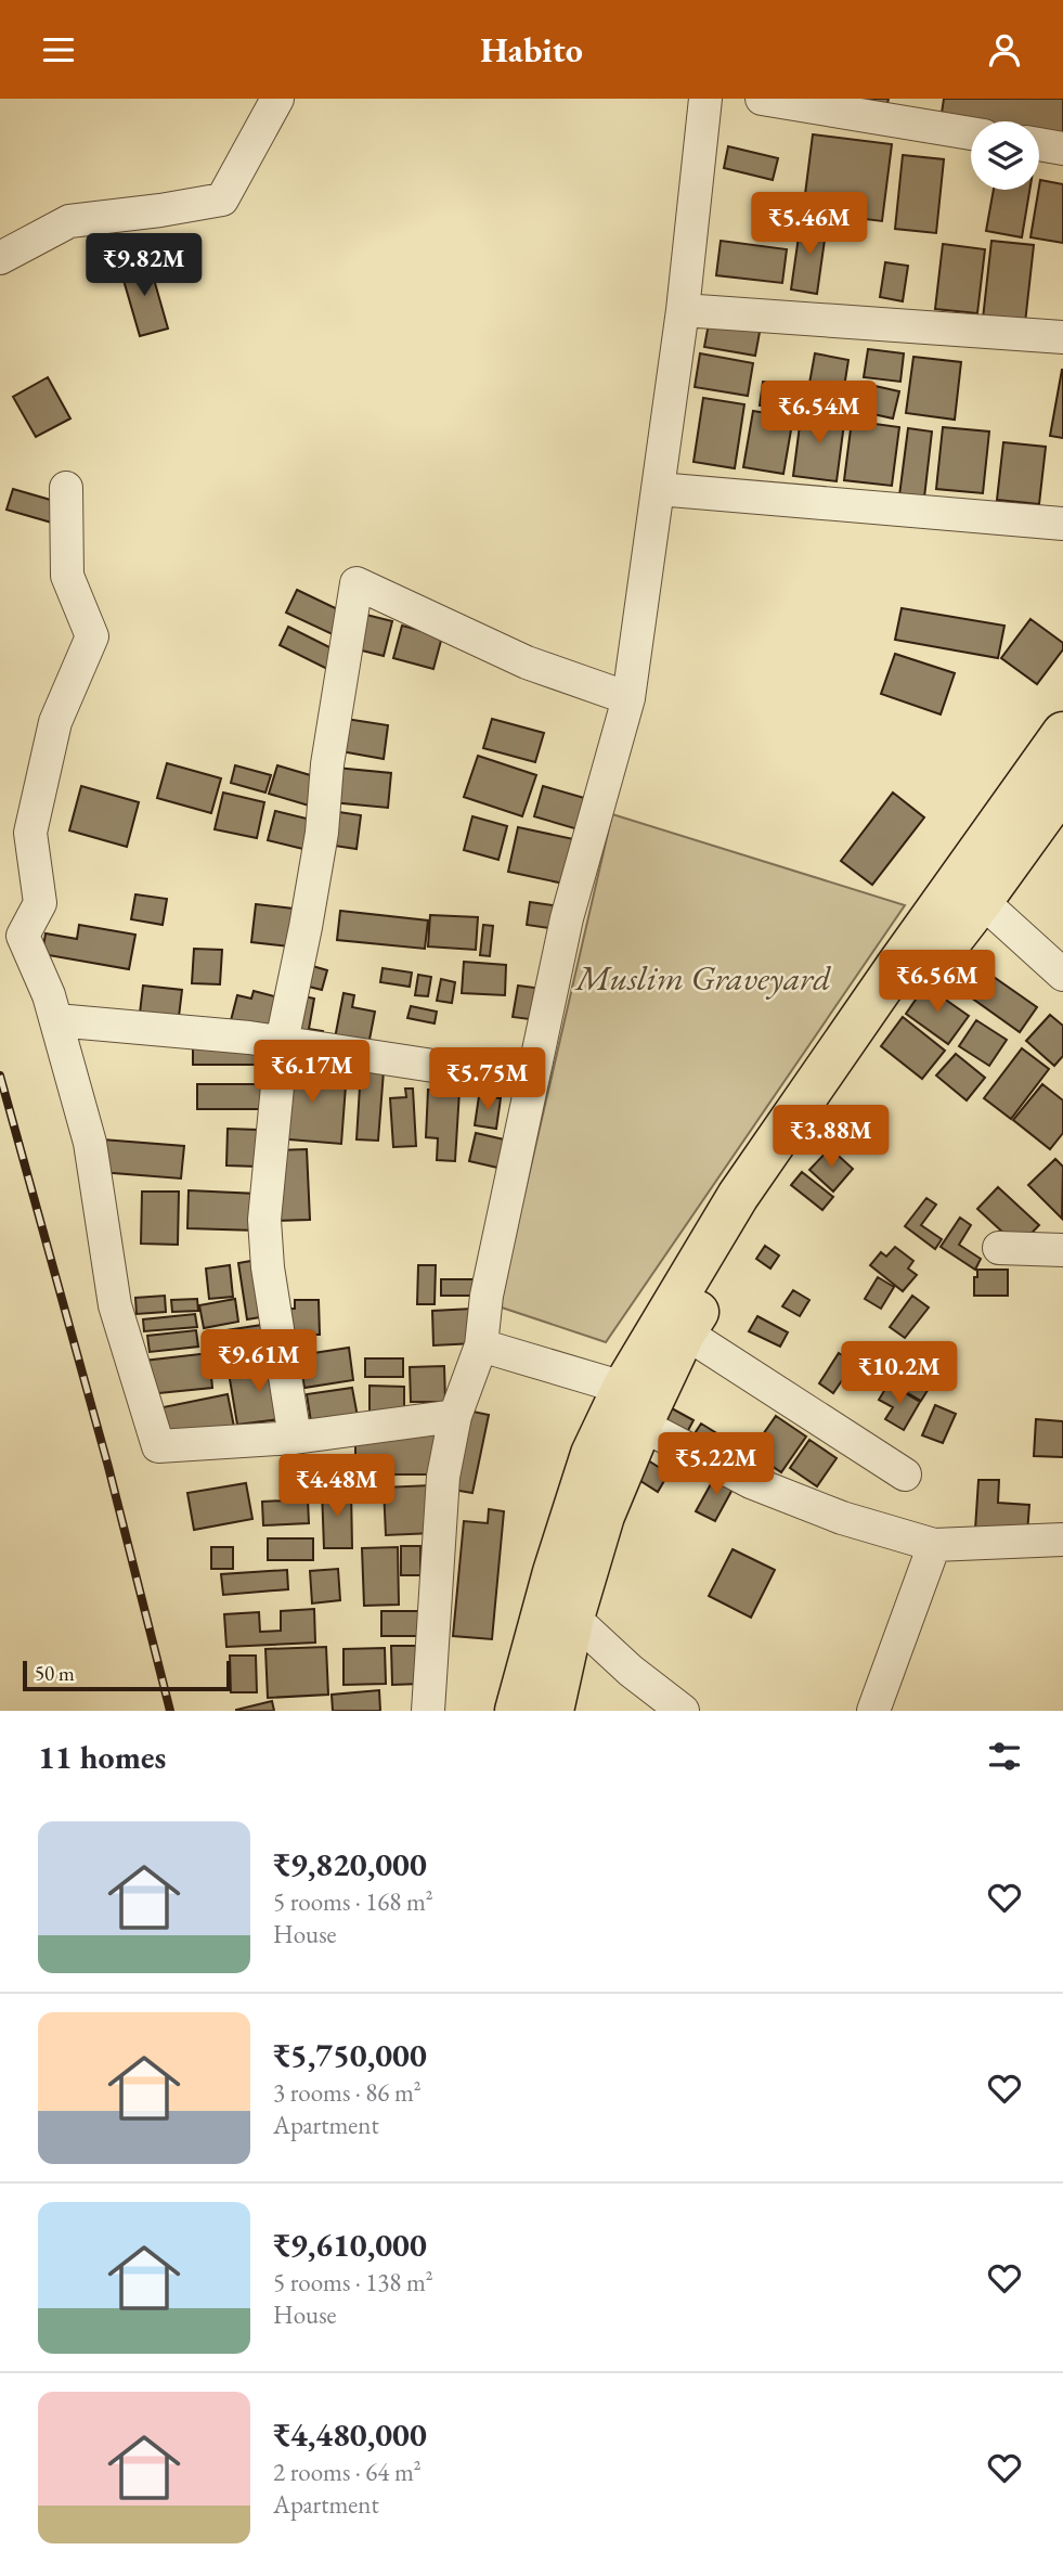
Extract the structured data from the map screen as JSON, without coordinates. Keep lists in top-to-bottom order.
{
  "parks": ["Muslim Graveyard"],
  "scale_bar": "50 m",
  "page": {
    "header": "Habito",
    "price": [
      "₹5.46M",
      "₹9.82M",
      "₹6.54M",
      "₹6.56M",
      "₹6.17M",
      "₹5.75M",
      "₹3.88M",
      "₹9.61M",
      "₹10.2M",
      "₹5.22M",
      "₹4.48M"
    ],
    "scale": "50 m",
    "heading": "11 homes",
    "list": [
      {
        "name": "₹9,820,000",
        "note": "5 rooms · 168 m² · House"
      },
      {
        "name": "₹5,750,000",
        "note": "3 rooms · 86 m² · Apartment"
      },
      {
        "name": "₹9,610,000",
        "note": "5 rooms · 138 m² · House"
      },
      {
        "name": "₹4,480,000",
        "note": "2 rooms · 64 m² · Apartment"
      }
    ]
  }
}
